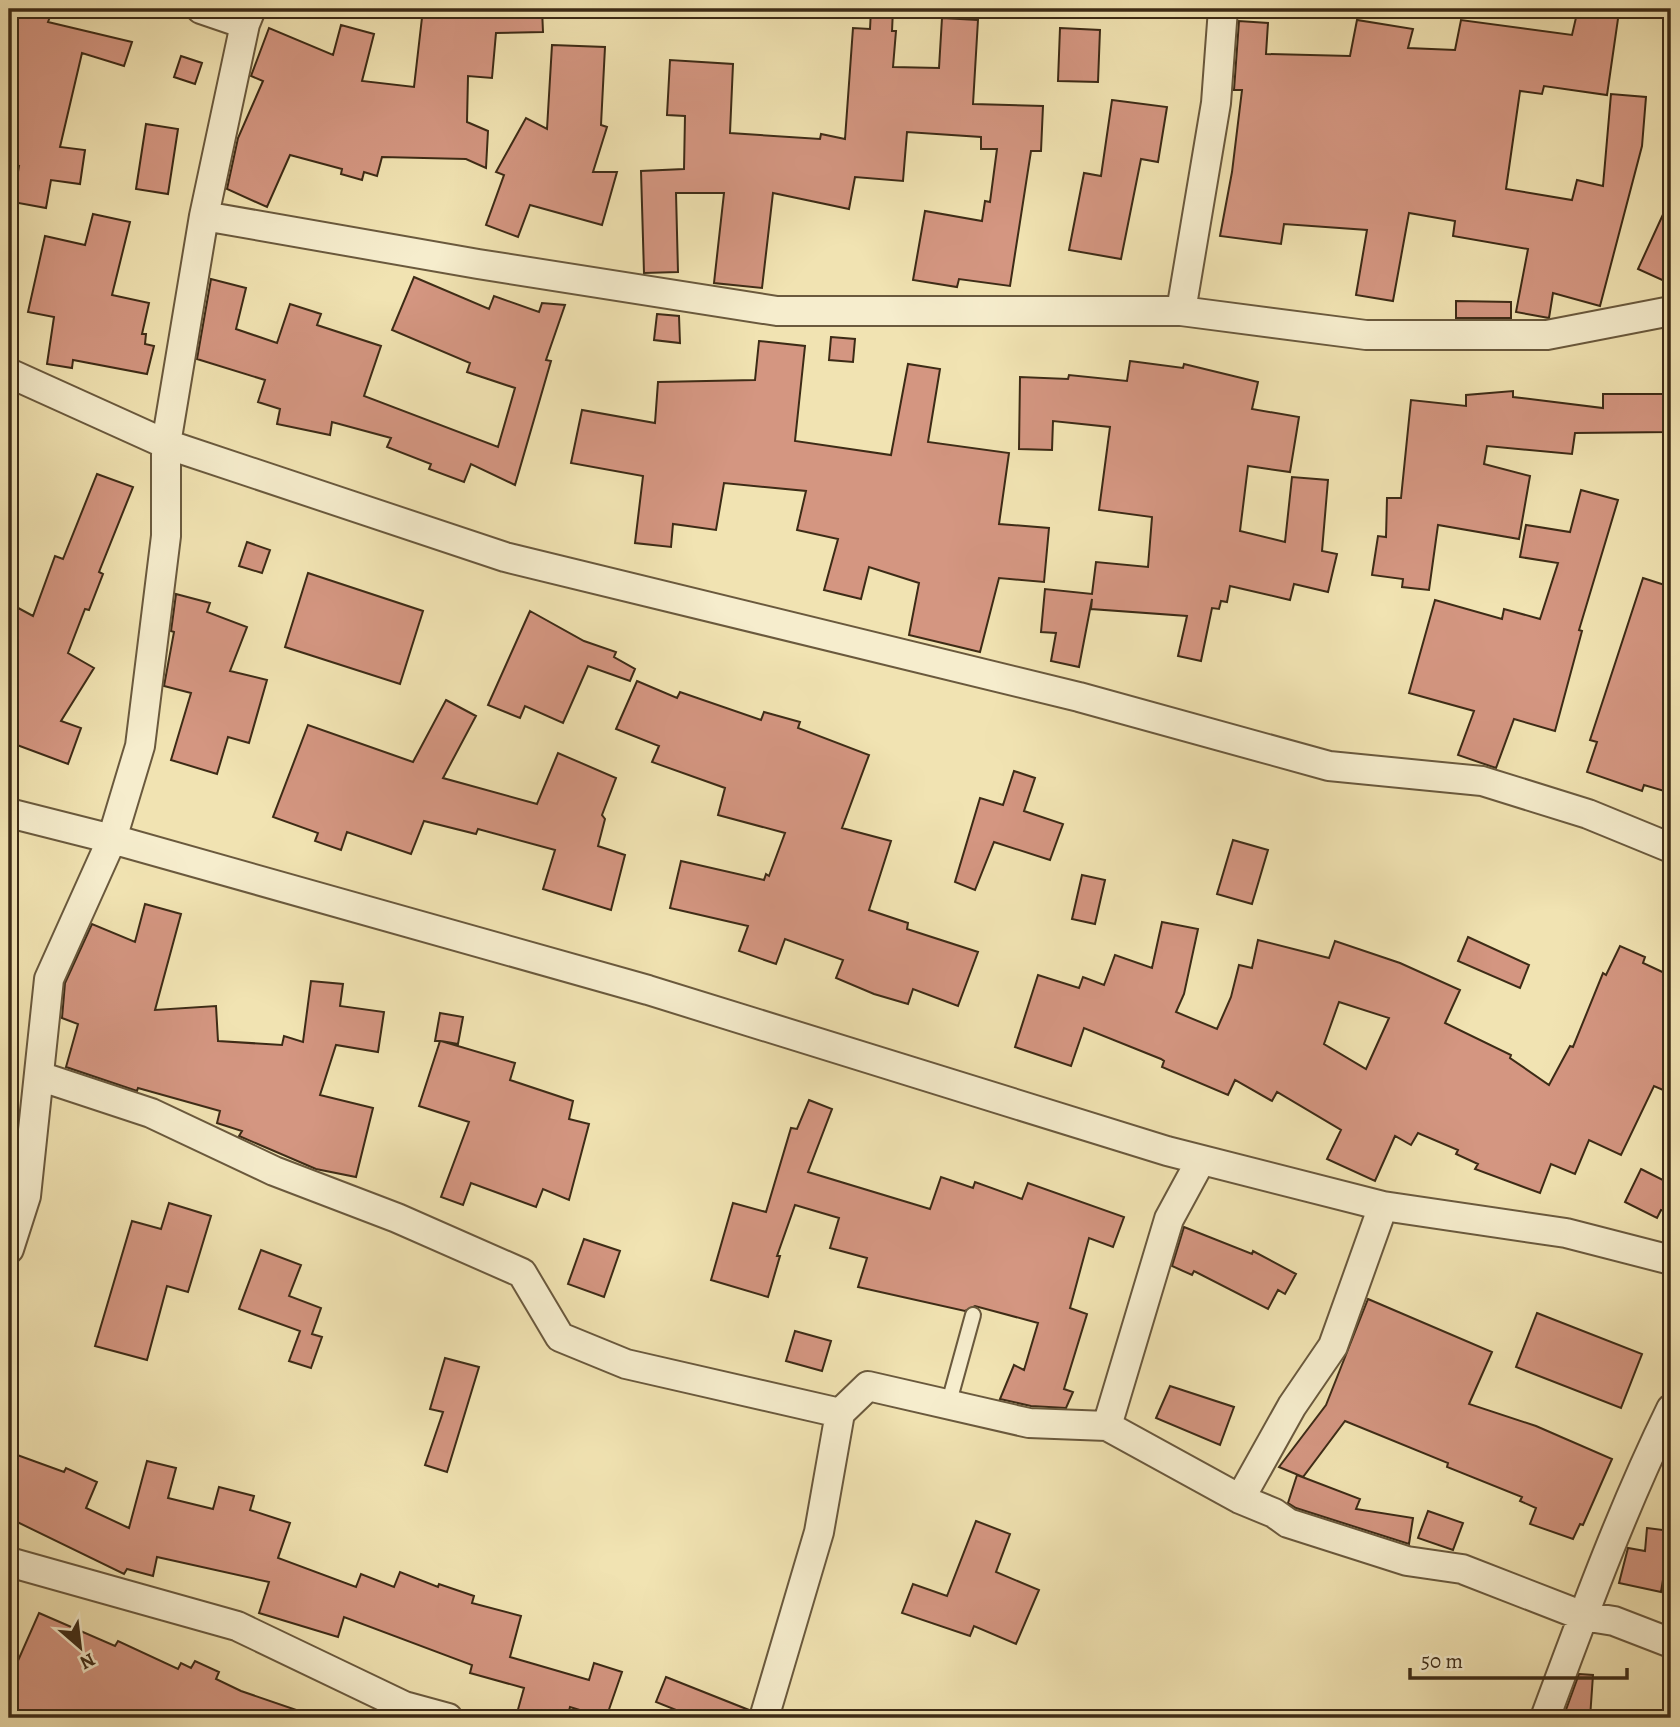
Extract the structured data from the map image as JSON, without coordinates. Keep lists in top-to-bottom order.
{
  "scale_bar": "50 m",
  "north": "bottom right"
}
